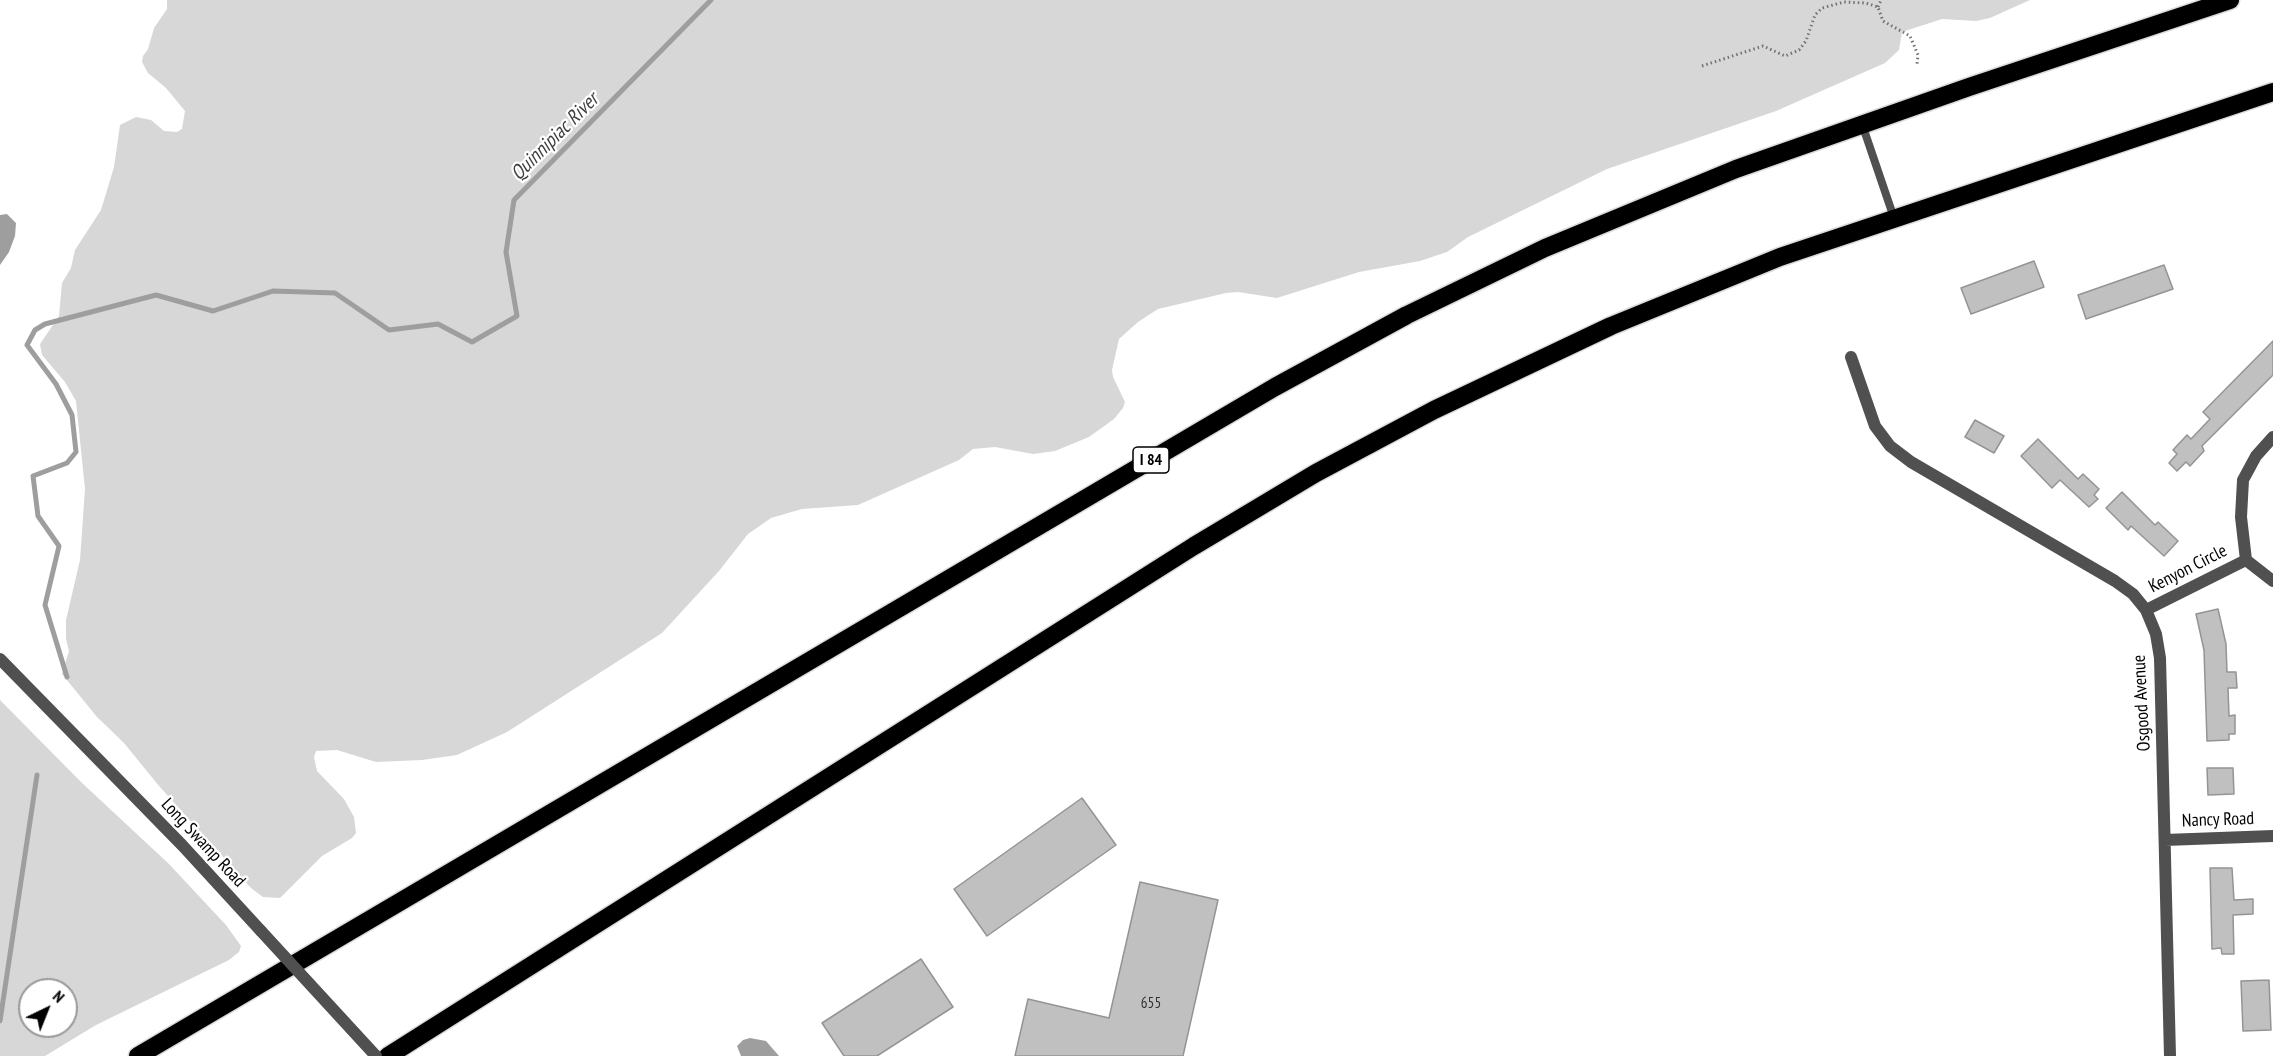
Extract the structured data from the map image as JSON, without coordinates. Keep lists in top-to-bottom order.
{
  "streets": {
    "highway": ["I 84"],
    "street": [
      "Kenyon Circle",
      "Osgood Avenue",
      "Nancy Road",
      "Long Swamp Road"
    ]
  },
  "crossings": [
    ["Kenyon Circle", "Osgood Avenue"],
    ["Osgood Avenue", "Nancy Road"]
  ],
  "water": ["Quinnipiac River"],
  "house_numbers": ["655"],
  "north": "top right"
}
